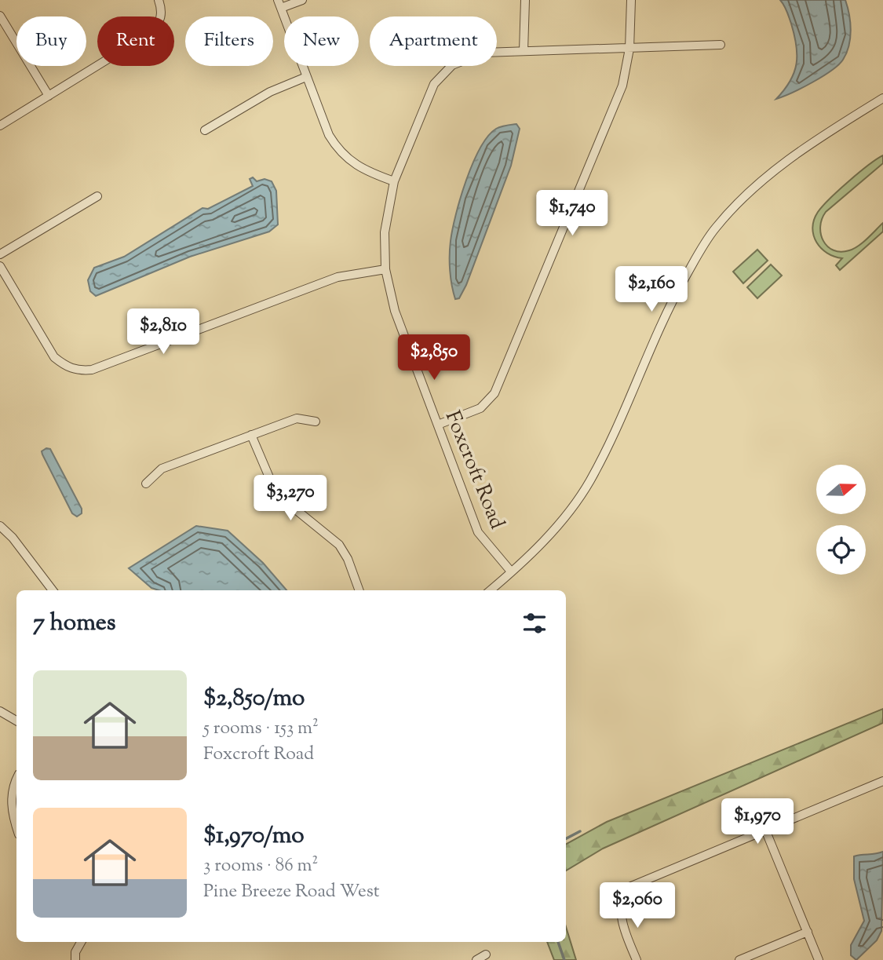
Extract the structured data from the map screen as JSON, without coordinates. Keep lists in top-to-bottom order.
{
  "streets": {
    "street": ["Foxcroft Road"]
  },
  "north": "right",
  "page": {
    "chip": [
      "Buy",
      "Rent",
      "Filters",
      "New",
      "Apartment"
    ],
    "price": [
      "$1,740",
      "$2,160",
      "$2,810",
      "$2,850",
      "$3,270",
      "$1,970",
      "$2,060"
    ],
    "heading": "7 homes",
    "list": [
      {
        "name": "$2,850/mo",
        "note": "5 rooms · 153 m² · Foxcroft Road"
      },
      {
        "name": "$1,970/mo",
        "note": "3 rooms · 86 m² · Pine Breeze Road West"
      }
    ]
  }
}
